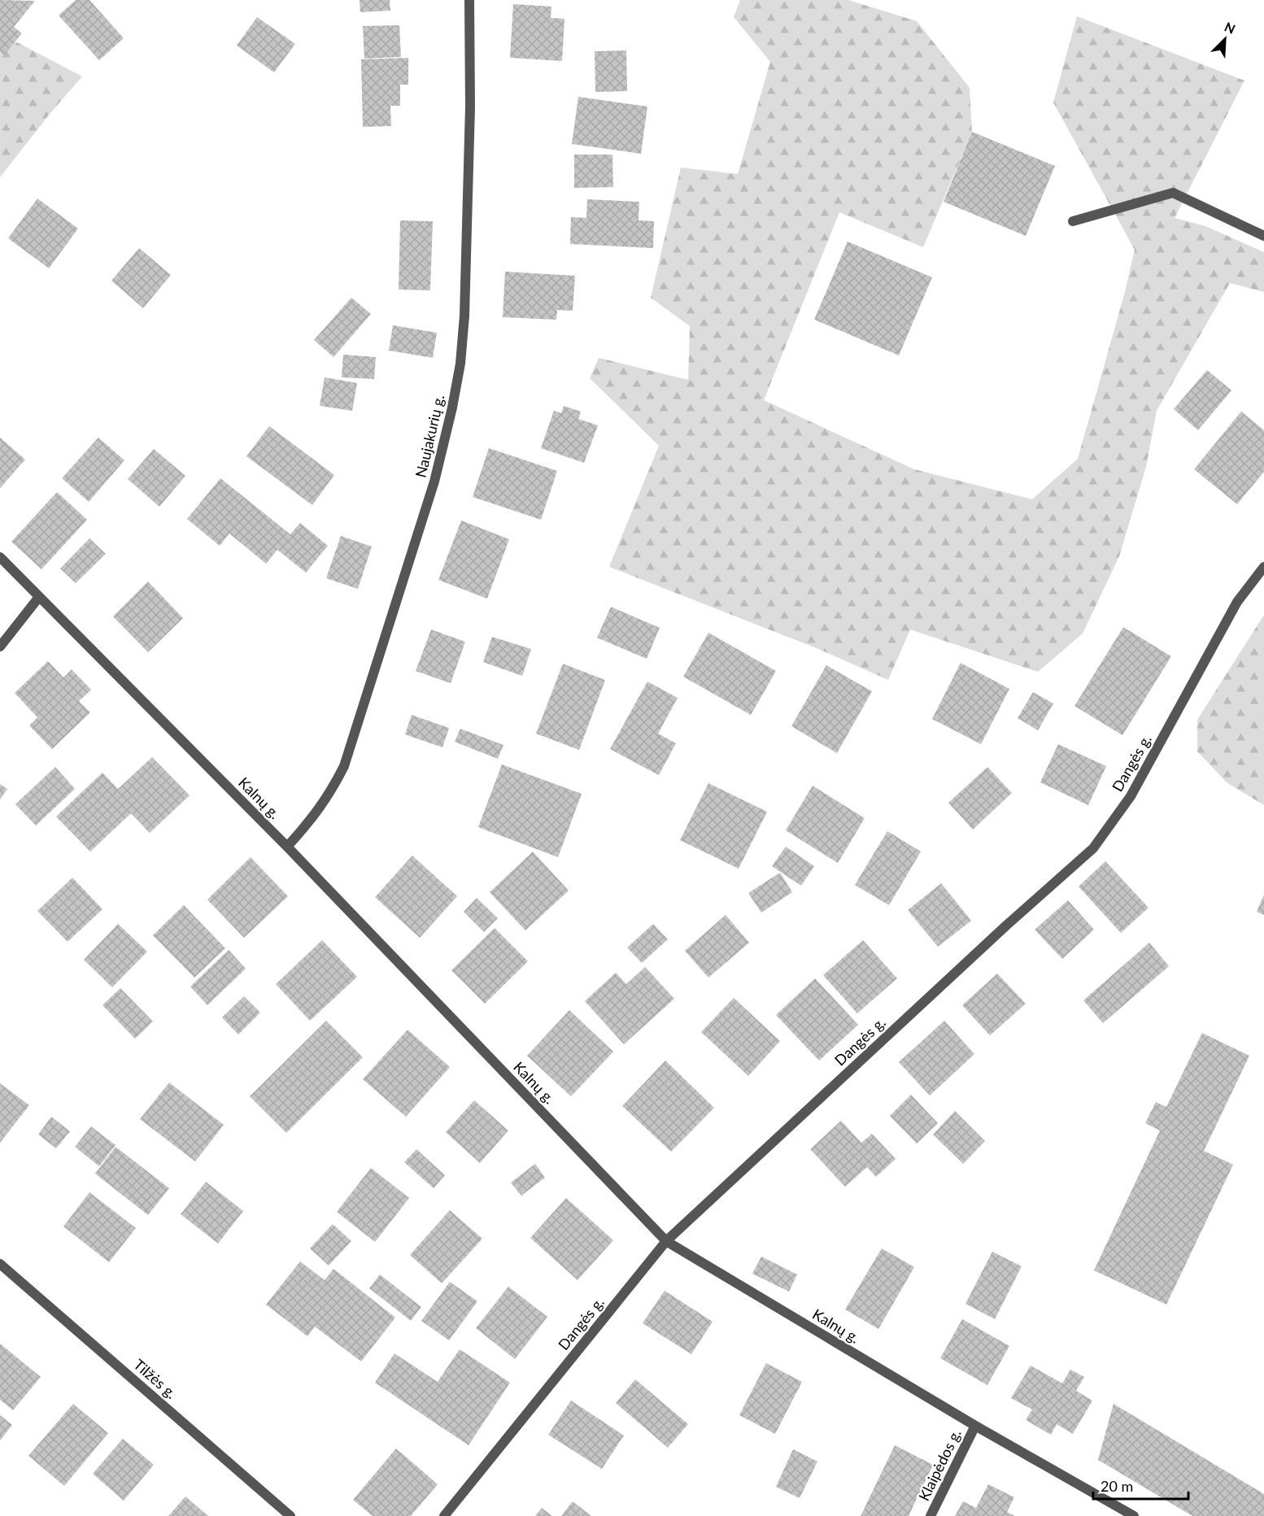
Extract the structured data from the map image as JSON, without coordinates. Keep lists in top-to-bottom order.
{
  "streets": {
    "street": [
      "Naujakurių g.",
      "Dangės g.",
      "Kalnų g.",
      "Tilžės g.",
      "Klaipėdos g."
    ]
  },
  "crossings": [
    ["Naujakurių g.", "Kalnų g."],
    ["Dangės g.", "Kalnų g."],
    ["Kalnų g.", "Klaipėdos g."]
  ],
  "scale_bar": "20 m",
  "north": "top right"
}
